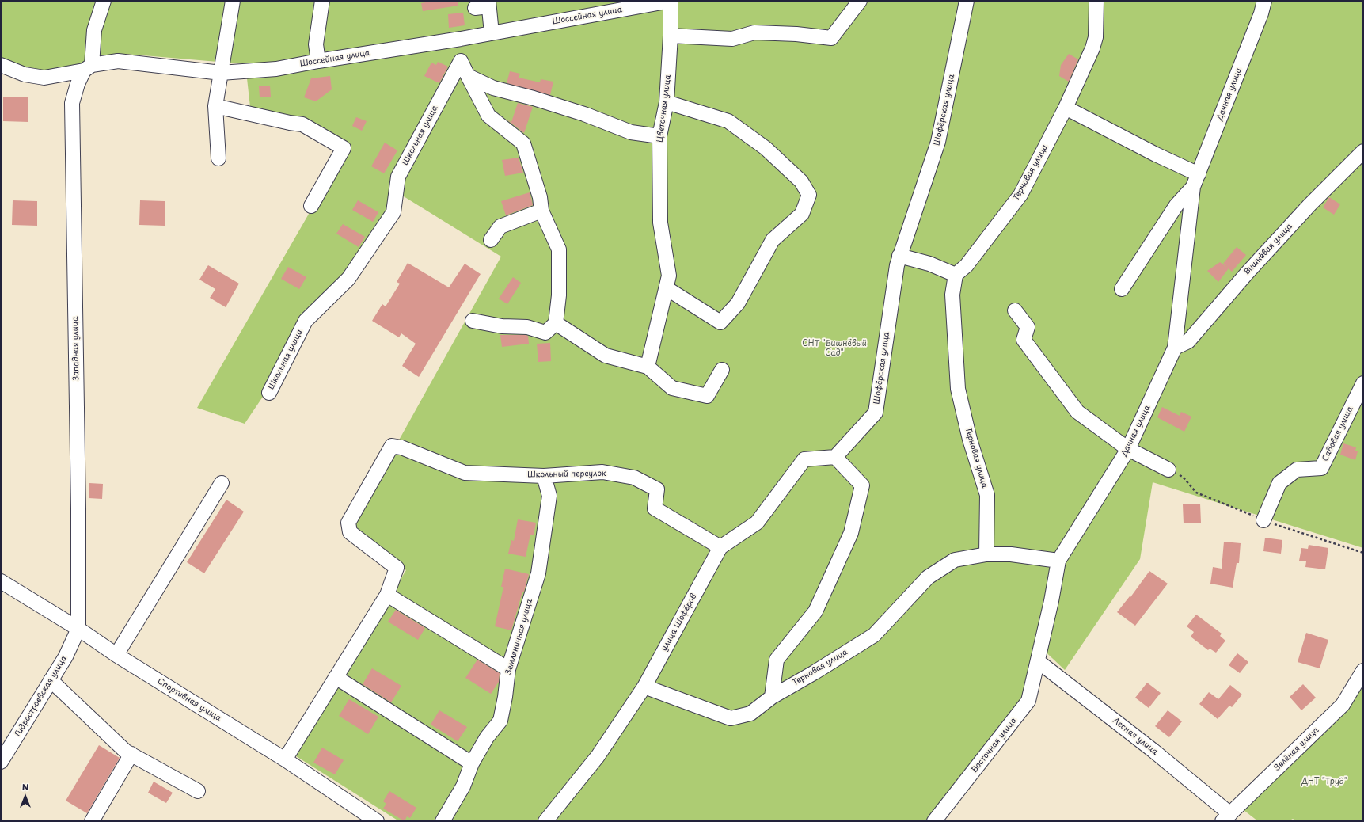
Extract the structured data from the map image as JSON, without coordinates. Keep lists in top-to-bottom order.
{
  "streets": {
    "street": [
      "Шоссейная улица",
      "Дачная улица",
      "Цветочная улица",
      "Шофёрская улица",
      "Школьная улица",
      "Терновая улица",
      "Вишнёвая улица",
      "Западная улица",
      "Садовая улица",
      "Школьный переулок",
      "улица Шофёров",
      "Земляничная улица",
      "Гидростроевская улица",
      "Спортивная улица",
      "Лесная улица",
      "Восточная улица",
      "Зелёная улица"
    ]
  },
  "crossings": [
    ["Шоссейная улица", "Цветочная улица"],
    ["Шоссейная улица", "Западная улица"],
    ["Дачная улица", "Вишнёвая улица"],
    ["Дачная улица", "Лесная улица"],
    ["Дачная улица", "Восточная улица"],
    ["Шофёрская улица", "улица Шофёров"],
    ["Терновая улица", "улица Шофёров"],
    ["Западная улица", "Гидростроевская улица"],
    ["Западная улица", "Спортивная улица"],
    ["Школьный переулок", "улица Шофёров"],
    ["Школьный переулок", "Земляничная улица"],
    ["Гидростроевская улица", "Спортивная улица"],
    ["Лесная улица", "Восточная улица"],
    ["Лесная улица", "Зелёная улица"]
  ],
  "parks": ["СНТ \"Вишнёвый Сад\"", "ДНТ \"Труд\""],
  "north": "top"
}
